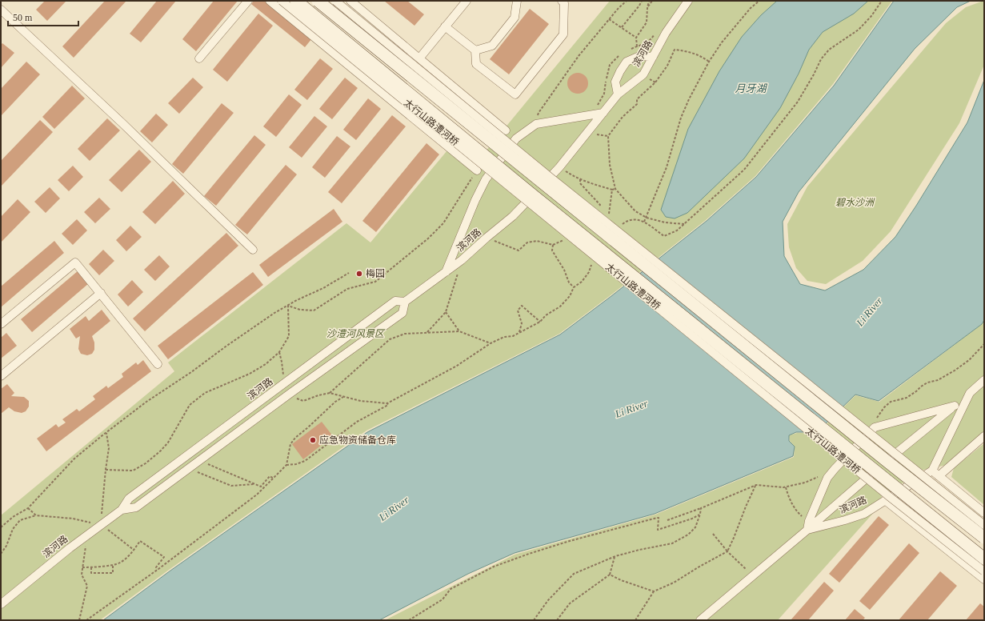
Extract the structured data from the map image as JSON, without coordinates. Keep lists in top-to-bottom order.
{
  "streets": {
    "main road": ["太行山路澧河桥"],
    "street": ["滨河路"]
  },
  "crossings": [
    ["滨河路", "太行山路澧河桥"]
  ],
  "water": ["月牙湖", "Li River"],
  "parks": ["碧水沙洲", "沙澧河风景区"],
  "places": ["梅园", "应急物资储备仓库"],
  "scale_bar": "50 m"
}
